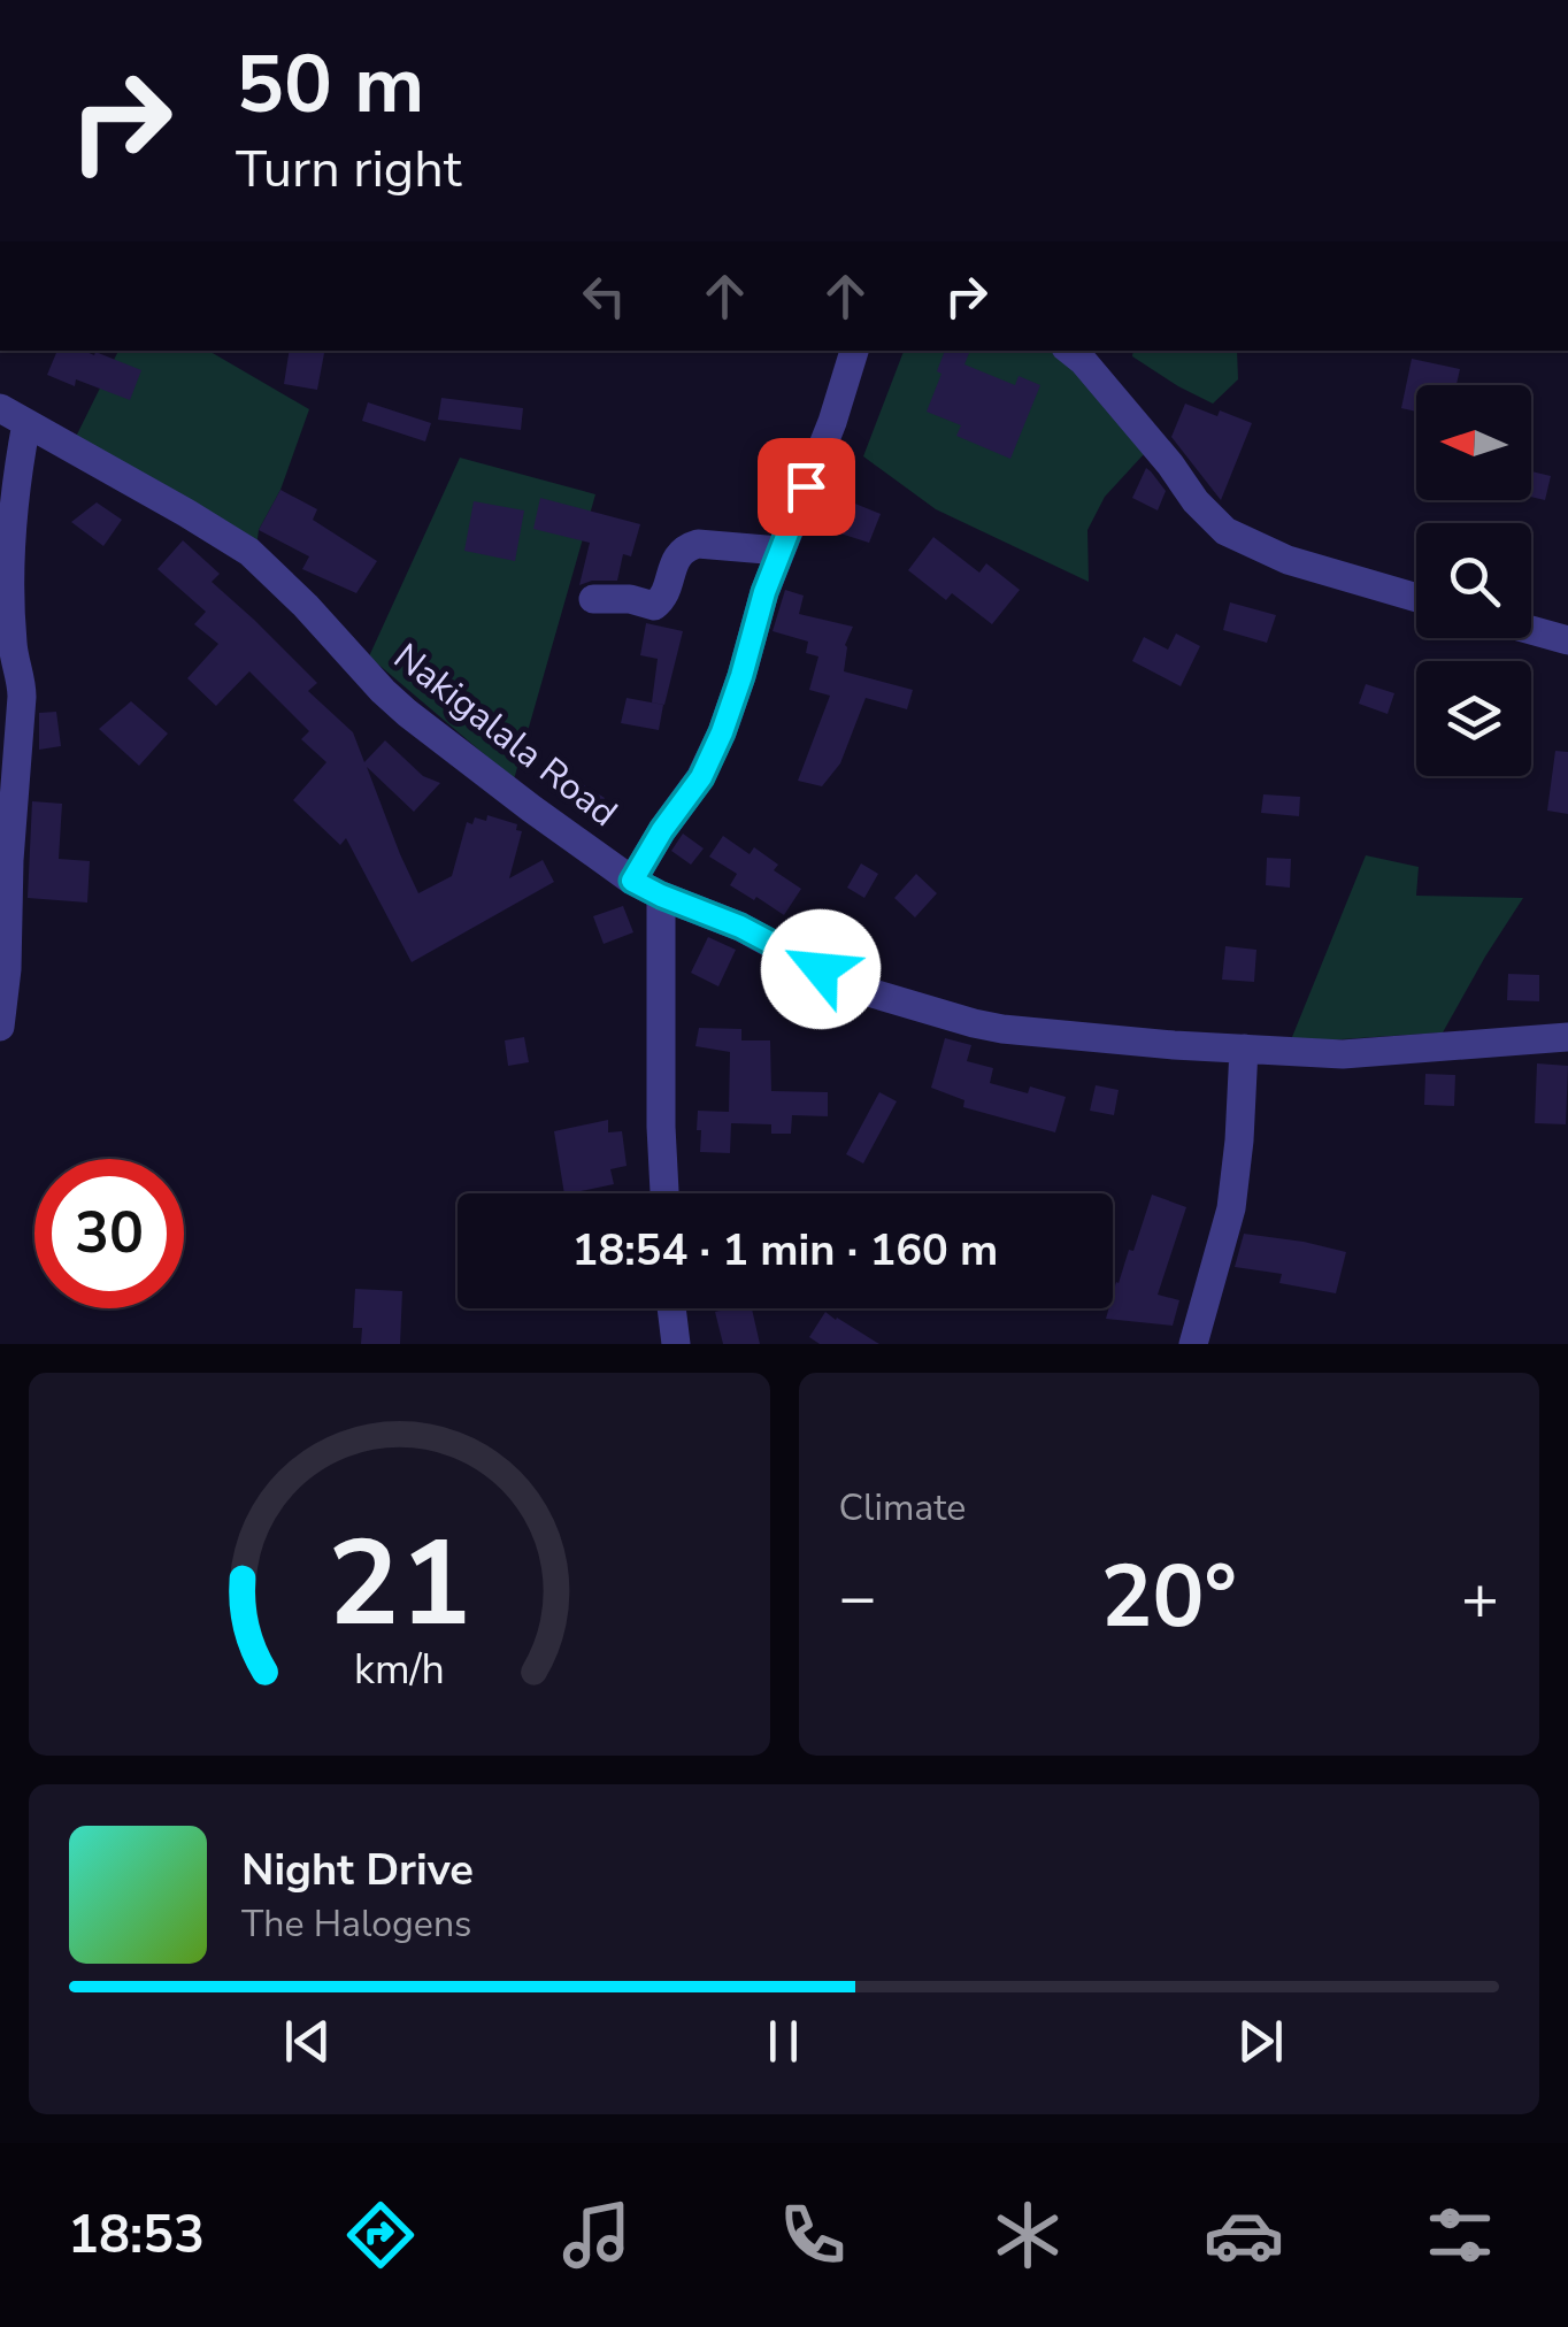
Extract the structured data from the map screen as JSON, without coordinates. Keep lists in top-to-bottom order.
{
  "streets": {
    "street": ["Nakigalala Road"]
  },
  "north": "left",
  "page": {
    "turn": ["50 m", "Turn right"],
    "limit": "30",
    "trip": "18:54 · 1 min · 160 m",
    "tile": "Climate",
    "heat": ["−", "20°", "+"],
    "song": ["Night Drive", "The Halogens"],
    "tabs": "18:53",
    "gauge": ["21", "km/h"]
  }
}
